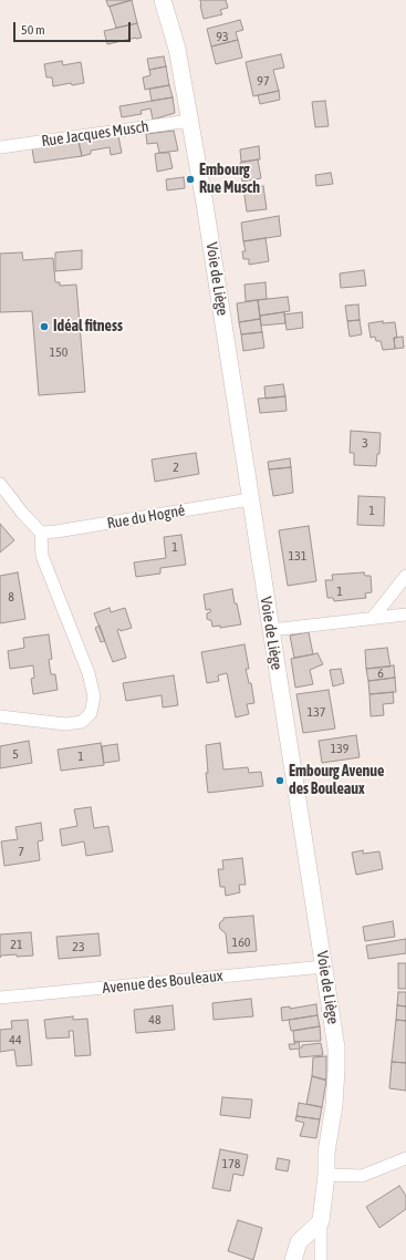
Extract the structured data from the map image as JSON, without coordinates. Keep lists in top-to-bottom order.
{
  "streets": {
    "street": [
      "Rue Jacques Musch",
      "Voie de Liège",
      "Rue du Hogné",
      "Avenue des Bouleaux"
    ]
  },
  "crossings": [
    ["Rue Jacques Musch", "Voie de Liège"],
    ["Voie de Liège", "Rue du Hogné"],
    ["Voie de Liège", "Avenue des Bouleaux"]
  ],
  "places": ["Embourg Rue Musch", "Idéal fitness", "Embourg Avenue des Bouleaux"],
  "house_numbers": [
    "93",
    "97",
    "150",
    "3",
    "2",
    "1",
    "1",
    "131",
    "1",
    "8",
    "6",
    "137",
    "139",
    "5",
    "1",
    "7",
    "160",
    "21",
    "23",
    "48",
    "44",
    "178"
  ],
  "scale_bar": "50 m"
}
